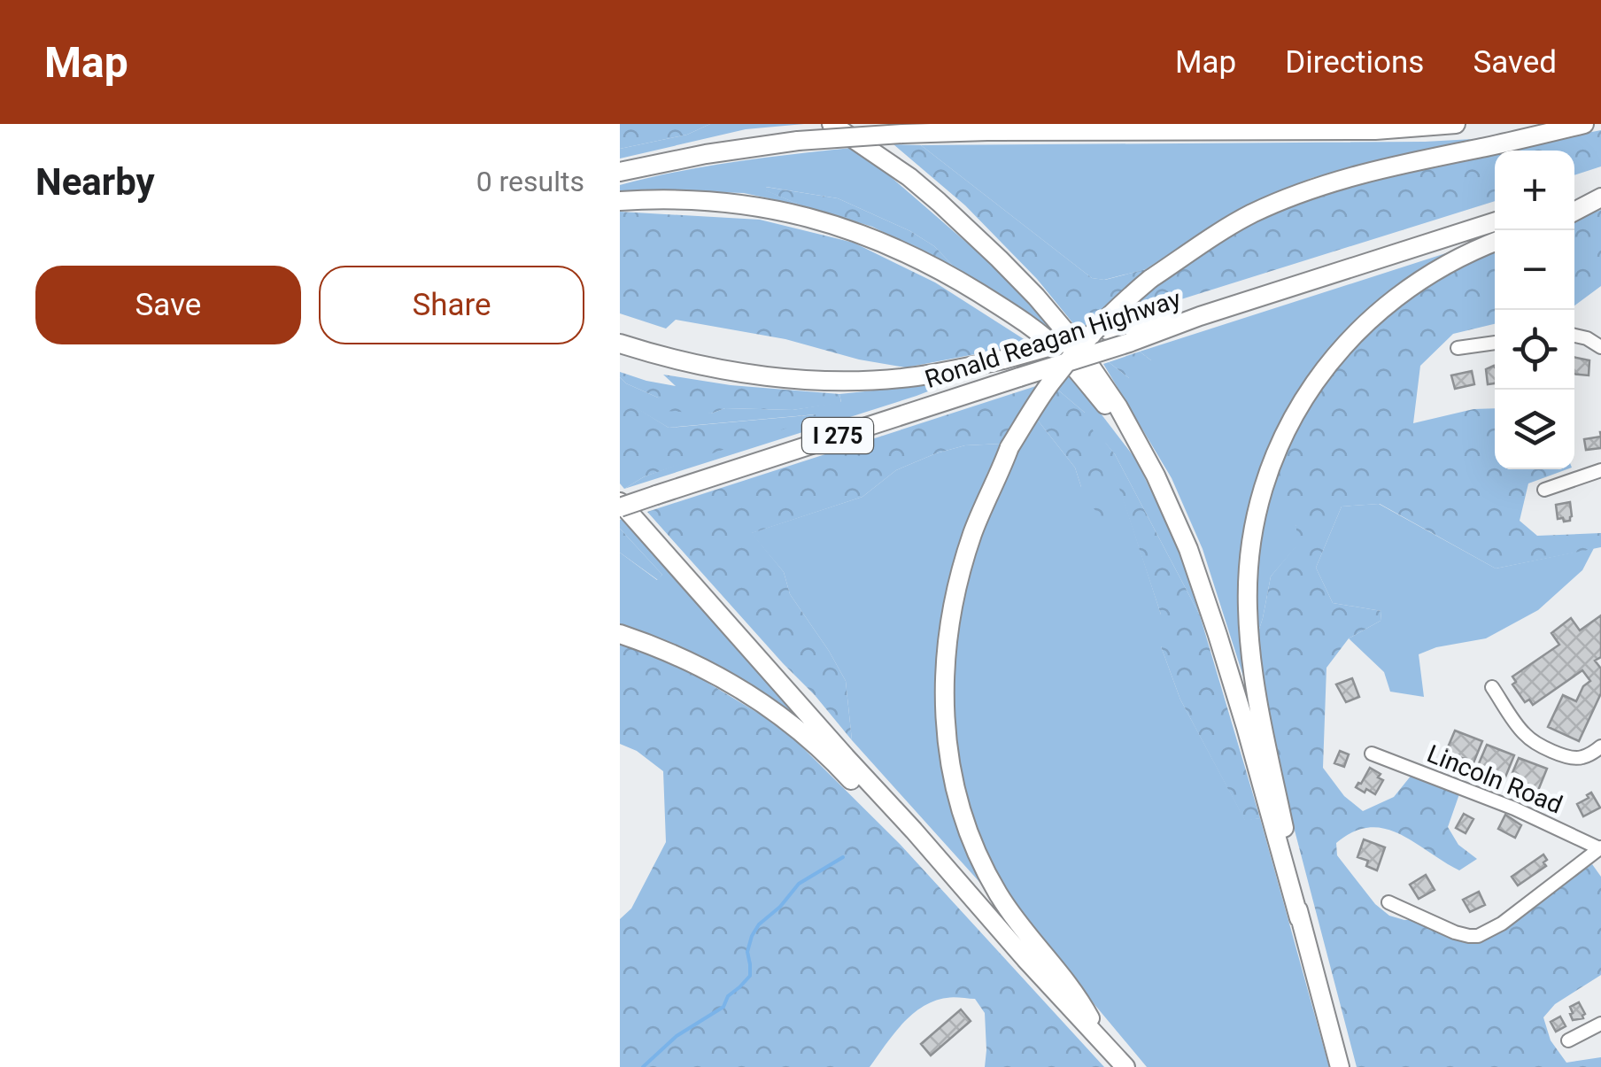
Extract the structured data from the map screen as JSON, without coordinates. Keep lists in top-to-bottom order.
{
  "streets": {
    "highway": ["Ronald Reagan Highway", "I 275"],
    "street": ["Lincoln Road"]
  },
  "page": {
    "header": "Map",
    "nav": ["Map", "Directions", "Saved"],
    "heading": ["Nearby", "0 results"],
    "map_buttons": ["+", "−"],
    "buttons": ["Save", "Share"]
  }
}
